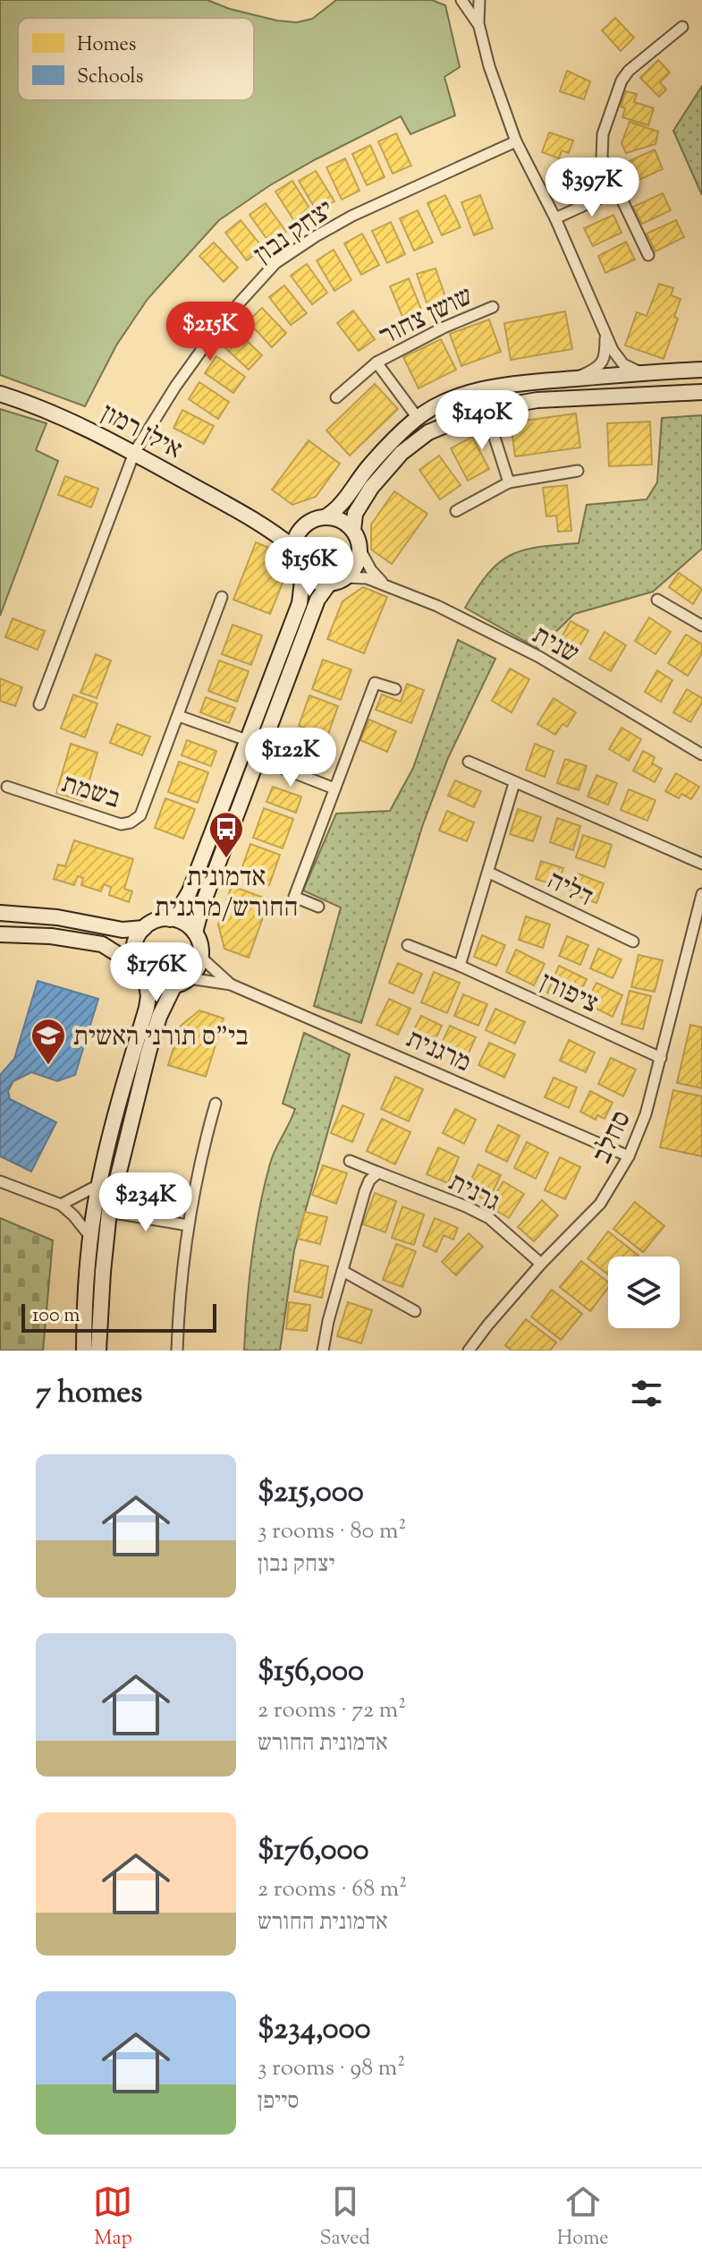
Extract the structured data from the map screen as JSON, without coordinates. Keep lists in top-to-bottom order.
{
  "streets": {
    "street": [
      "יצחק נבון",
      "שושן צחור",
      "אילן רמון",
      "שנית",
      "בשמת",
      "דליה",
      "ציפורן",
      "מרגנית",
      "סחלב",
      "גרנית"
    ]
  },
  "crossings": [
    ["יצחק נבון", "אילן רמון"],
    ["אילן רמון", "שנית"],
    ["ציפורן", "סחלב"],
    ["מרגנית", "סחלב"],
    ["סחלב", "גרנית"]
  ],
  "places": {
    "bus stop": ["אדמונית החורש/מרגנית"],
    "school or university": ["בי\"ס תורני ראשית"]
  },
  "legend": ["Homes", "Schools"],
  "scale_bar": "100 m",
  "page": {
    "price": [
      "$397K",
      "$215K",
      "$140K",
      "$156K",
      "$122K",
      "$176K",
      "$234K"
    ],
    "scale": "100 m",
    "heading": "7 homes",
    "list": [
      {
        "name": "$215,000",
        "note": "3 rooms · 80 m² · יצחק נבון"
      },
      {
        "name": "$156,000",
        "note": "2 rooms · 72 m² · אדמונית החורש"
      },
      {
        "name": "$176,000",
        "note": "2 rooms · 68 m² · אדמונית החורש"
      },
      {
        "name": "$234,000",
        "note": "3 rooms · 98 m² · סייפן"
      }
    ],
    "tabs": ["Map", "Saved", "Home"]
  }
}
